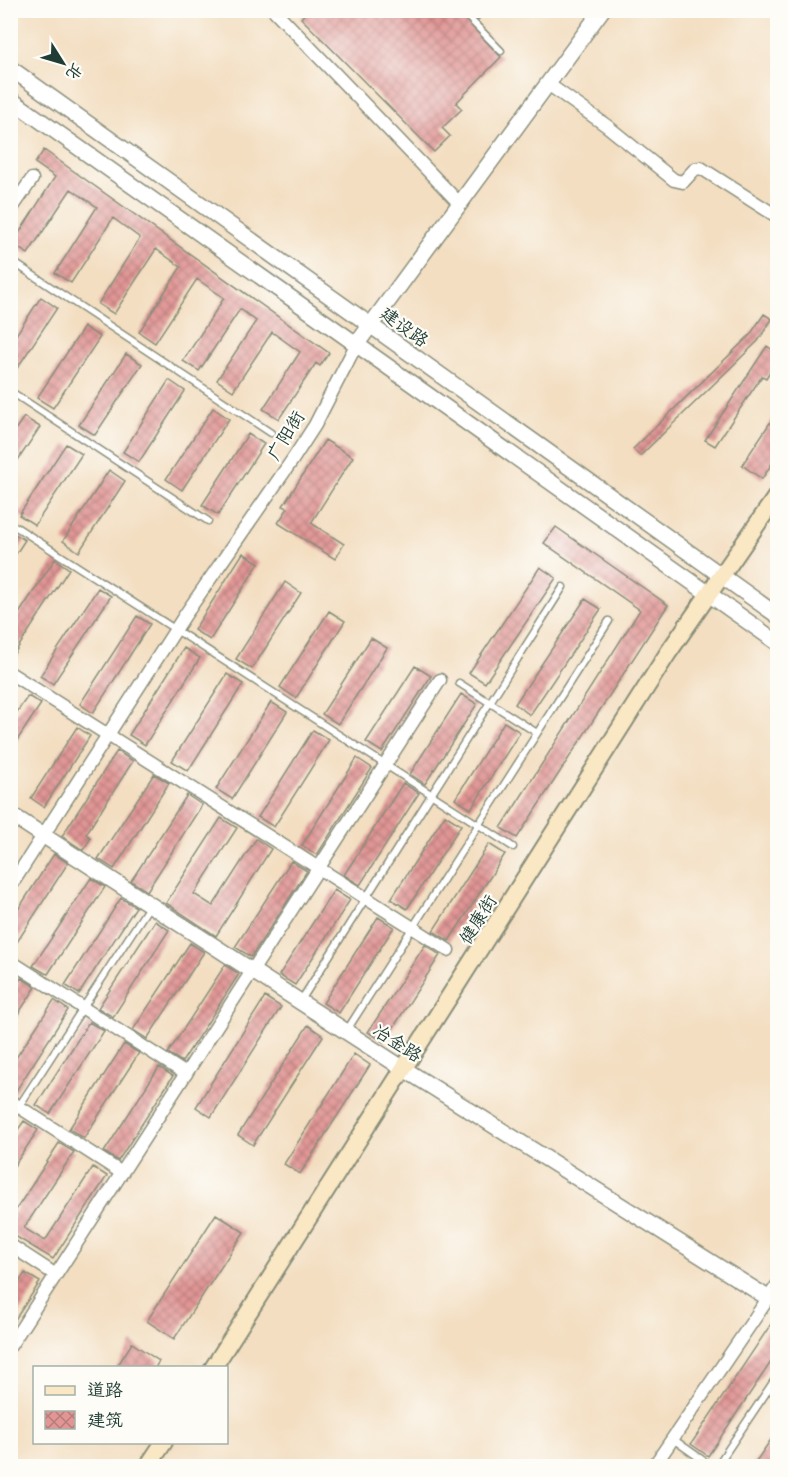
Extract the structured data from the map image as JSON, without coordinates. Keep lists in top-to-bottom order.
{
  "streets": {
    "main road": ["健康街"],
    "street": ["建设路", "广阳街", "冶金路"]
  },
  "crossings": [
    ["建设路", "广阳街"],
    ["建设路", "健康街"],
    ["广阳街", "冶金路"],
    ["健康街", "冶金路"]
  ],
  "legend": ["道路", "建筑"],
  "north": "bottom right"
}
